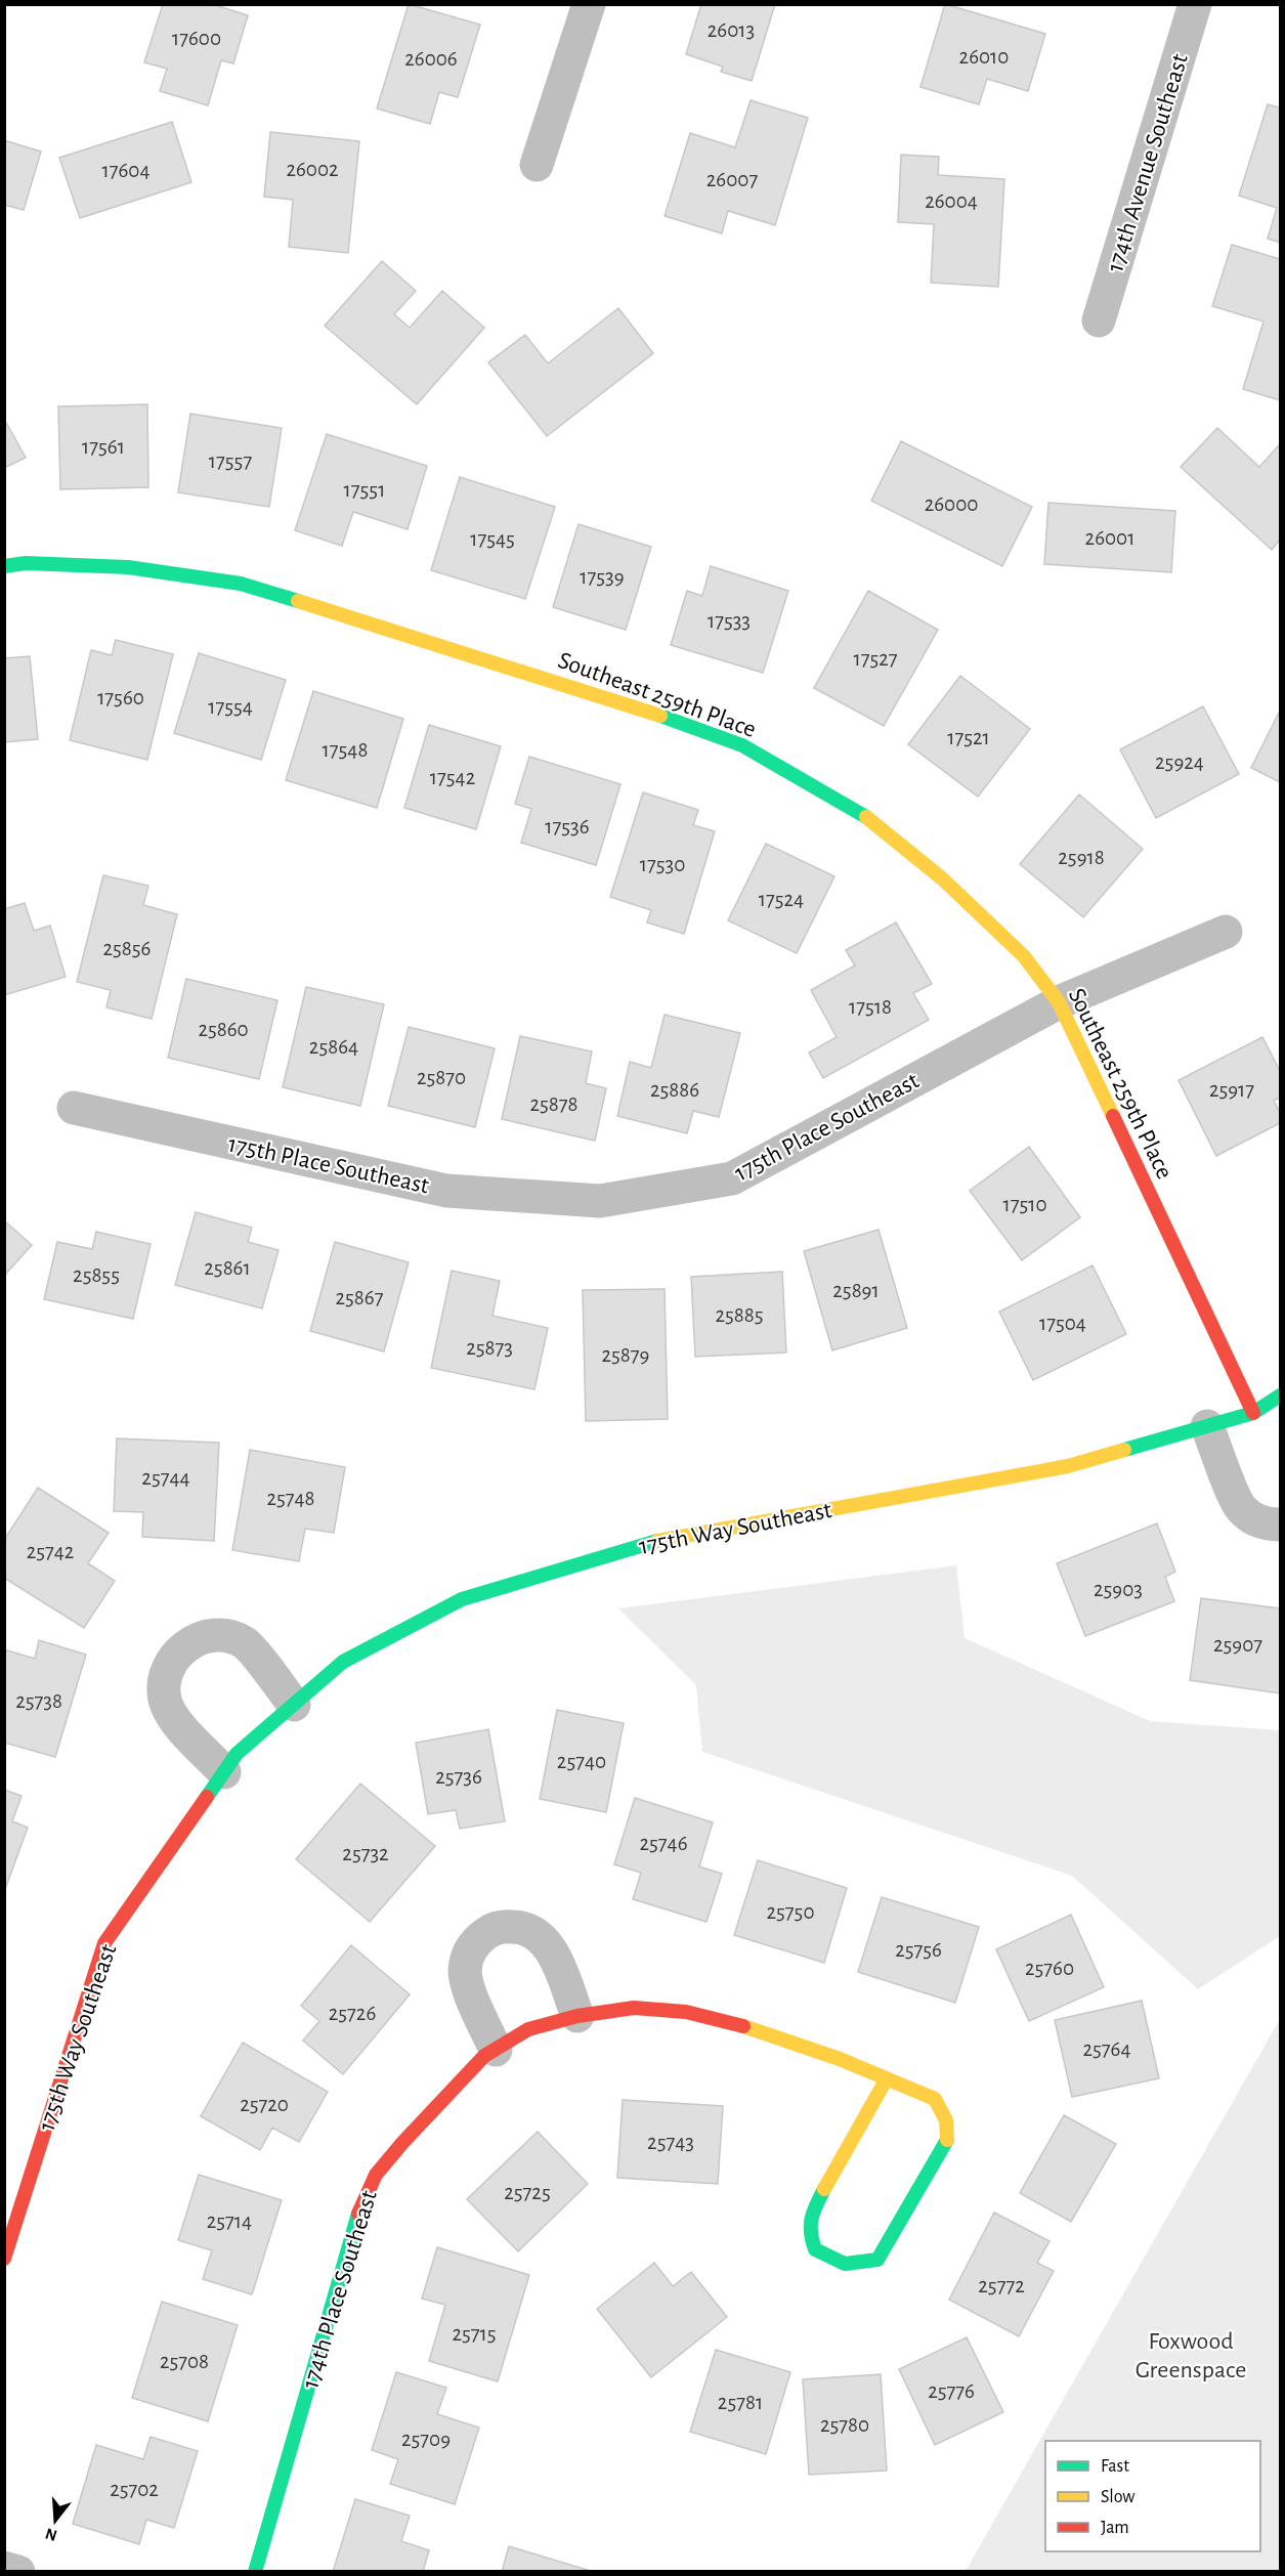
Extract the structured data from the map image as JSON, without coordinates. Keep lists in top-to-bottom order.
{
  "streets": {
    "street": [
      "174th Avenue Southeast",
      "Southeast 259th Place",
      "175th Place Southeast",
      "175th Way Southeast",
      "174th Place Southeast"
    ]
  },
  "crossings": [
    ["Southeast 259th Place", "175th Place Southeast"],
    ["Southeast 259th Place", "175th Way Southeast"]
  ],
  "parks": ["Foxwood Greenspace"],
  "house_numbers": [
    "26013",
    "17600",
    "26010",
    "26006",
    "26002",
    "17604",
    "26007",
    "26004",
    "17561",
    "17557",
    "17551",
    "26000",
    "26001",
    "17545",
    "17539",
    "17533",
    "17527",
    "17560",
    "17554",
    "17521",
    "17548",
    "25924",
    "17542",
    "17536",
    "25918",
    "17530",
    "17524",
    "25856",
    "17518",
    "25860",
    "25864",
    "25870",
    "25886",
    "25917",
    "25878",
    "17510",
    "25861",
    "25855",
    "25891",
    "25867",
    "25885",
    "17504",
    "25873",
    "25879",
    "25744",
    "25748",
    "25742",
    "25903",
    "25907",
    "25738",
    "25740",
    "25736",
    "25746",
    "25732",
    "25750",
    "25756",
    "25760",
    "25726",
    "25764",
    "25720",
    "25743",
    "25725",
    "25714",
    "25772",
    "25715",
    "25708",
    "25776",
    "25781",
    "25780",
    "25709",
    "25702"
  ],
  "legend": ["Fast", "Slow", "Jam"],
  "north": "bottom"
}
